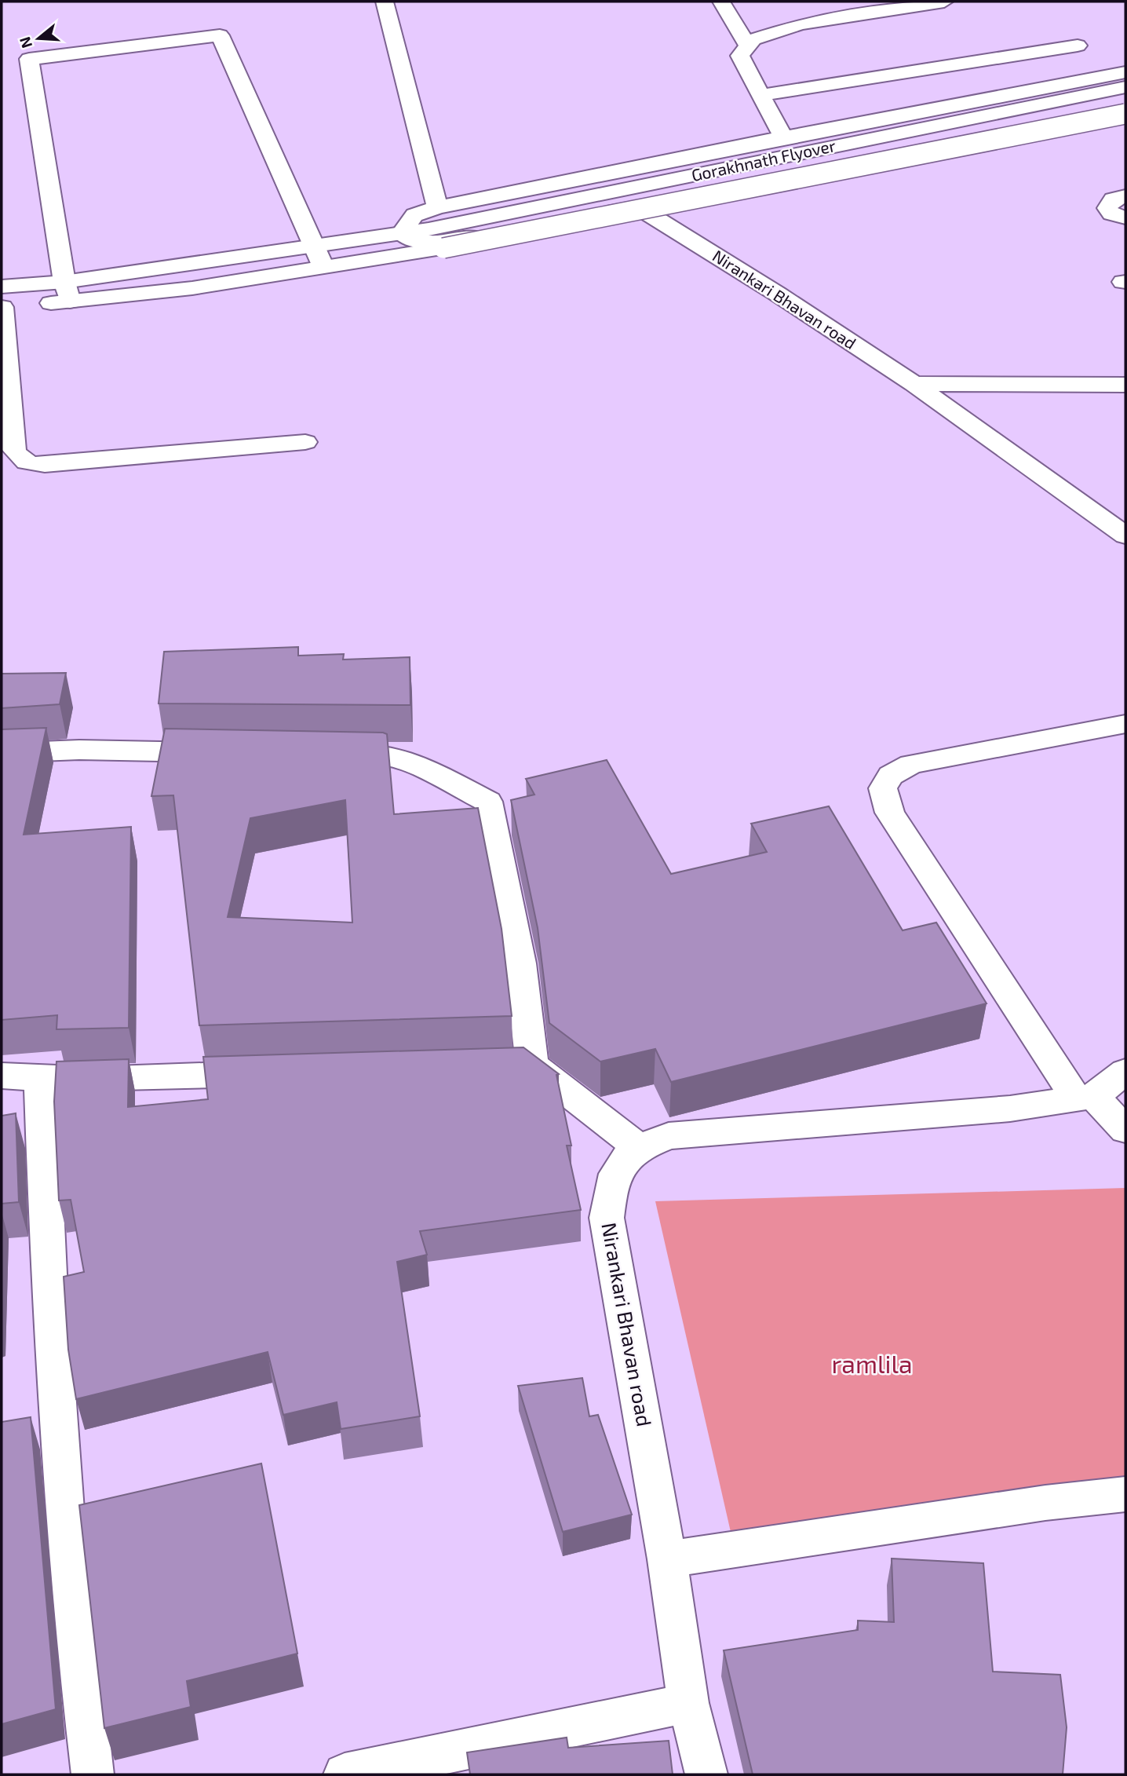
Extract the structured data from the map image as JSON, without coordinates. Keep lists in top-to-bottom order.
{
  "streets": {
    "street": ["Gorakhnath Flyover", "Nirankari Bhavan road"]
  },
  "crossings": [
    ["Gorakhnath Flyover", "Nirankari Bhavan road"]
  ],
  "parks": ["ramlila"],
  "north": "left"
}
